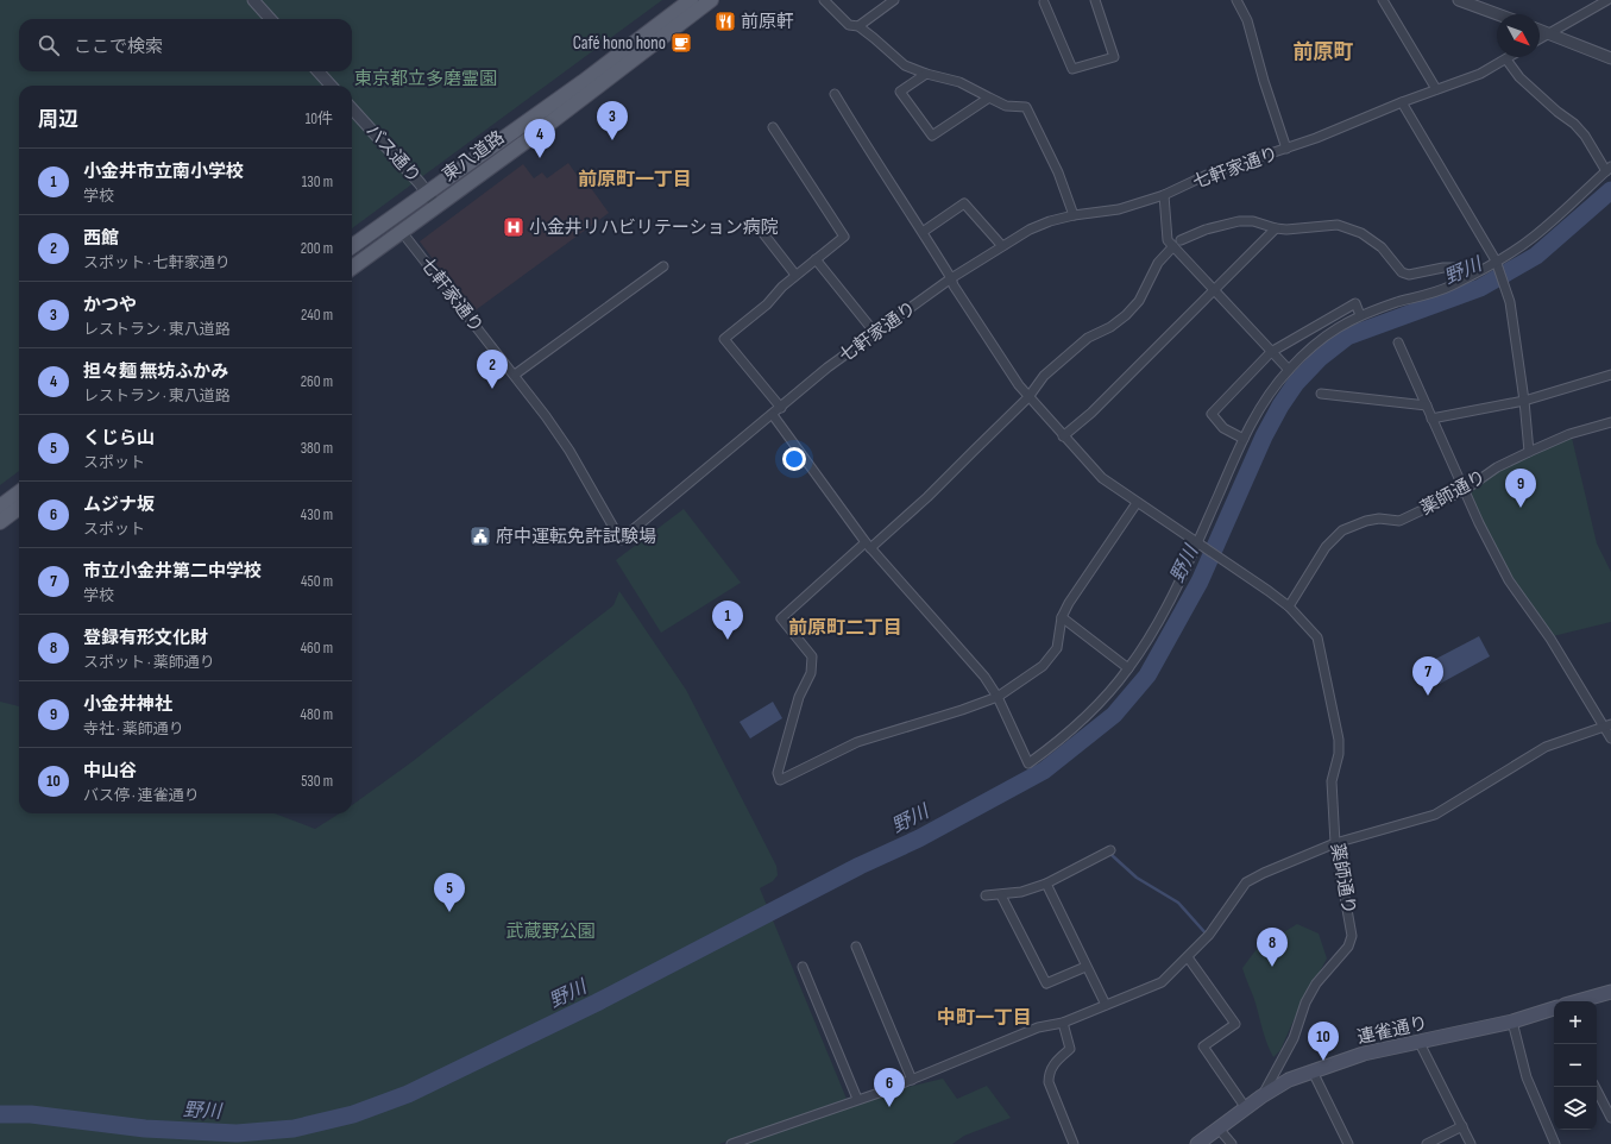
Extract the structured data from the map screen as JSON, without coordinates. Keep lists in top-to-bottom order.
{
  "streets": {
    "main road": ["東八道路", "連雀通り"],
    "street": ["バス通り", "七軒家通り", "薬師通り"]
  },
  "crossings": [
    ["バス通り", "東八道路"],
    ["東八道路", "七軒家通り"],
    ["薬師通り", "連雀通り"]
  ],
  "districts": [
    "前原町",
    "前原町一丁目",
    "前原町二丁目",
    "中町一丁目"
  ],
  "water": ["野川"],
  "parks": ["東京都立多磨霊園", "武蔵野公園"],
  "places": {
    "restaurant": ["前原軒"],
    "cafe": ["Café hono hono"],
    "hospital": ["小金井リハビリテーション病院"],
    "public building": ["府中運転免許試験場"]
  },
  "north": "bottom right",
  "page": {
    "search": "ここで検索",
    "heading": ["周辺", "10件"],
    "pins": [
      "3",
      "4",
      "2",
      "9",
      "1",
      "7",
      "5",
      "8",
      "10",
      "6"
    ],
    "list": [
      {
        "mark": "1",
        "name": "小金井市立南小学校",
        "note": "学校",
        "value": "130 m"
      },
      {
        "mark": "2",
        "name": "西館",
        "note": "スポット · 七軒家通り",
        "value": "200 m"
      },
      {
        "mark": "3",
        "name": "かつや",
        "note": "レストラン · 東八道路",
        "value": "240 m"
      },
      {
        "mark": "4",
        "name": "担々麺 無坊ふかみ",
        "note": "レストラン · 東八道路",
        "value": "260 m"
      },
      {
        "mark": "5",
        "name": "くじら山",
        "note": "スポット",
        "value": "380 m"
      },
      {
        "mark": "6",
        "name": "ムジナ坂",
        "note": "スポット",
        "value": "430 m"
      },
      {
        "mark": "7",
        "name": "市立小金井第二中学校",
        "note": "学校",
        "value": "450 m"
      },
      {
        "mark": "8",
        "name": "登録有形文化財",
        "note": "スポット · 薬師通り",
        "value": "460 m"
      },
      {
        "mark": "9",
        "name": "小金井神社",
        "note": "寺社 · 薬師通り",
        "value": "480 m"
      },
      {
        "mark": "10",
        "name": "中山谷",
        "note": "バス停 · 連雀通り",
        "value": "530 m"
      }
    ],
    "map_buttons": ["+", "−"]
  }
}
